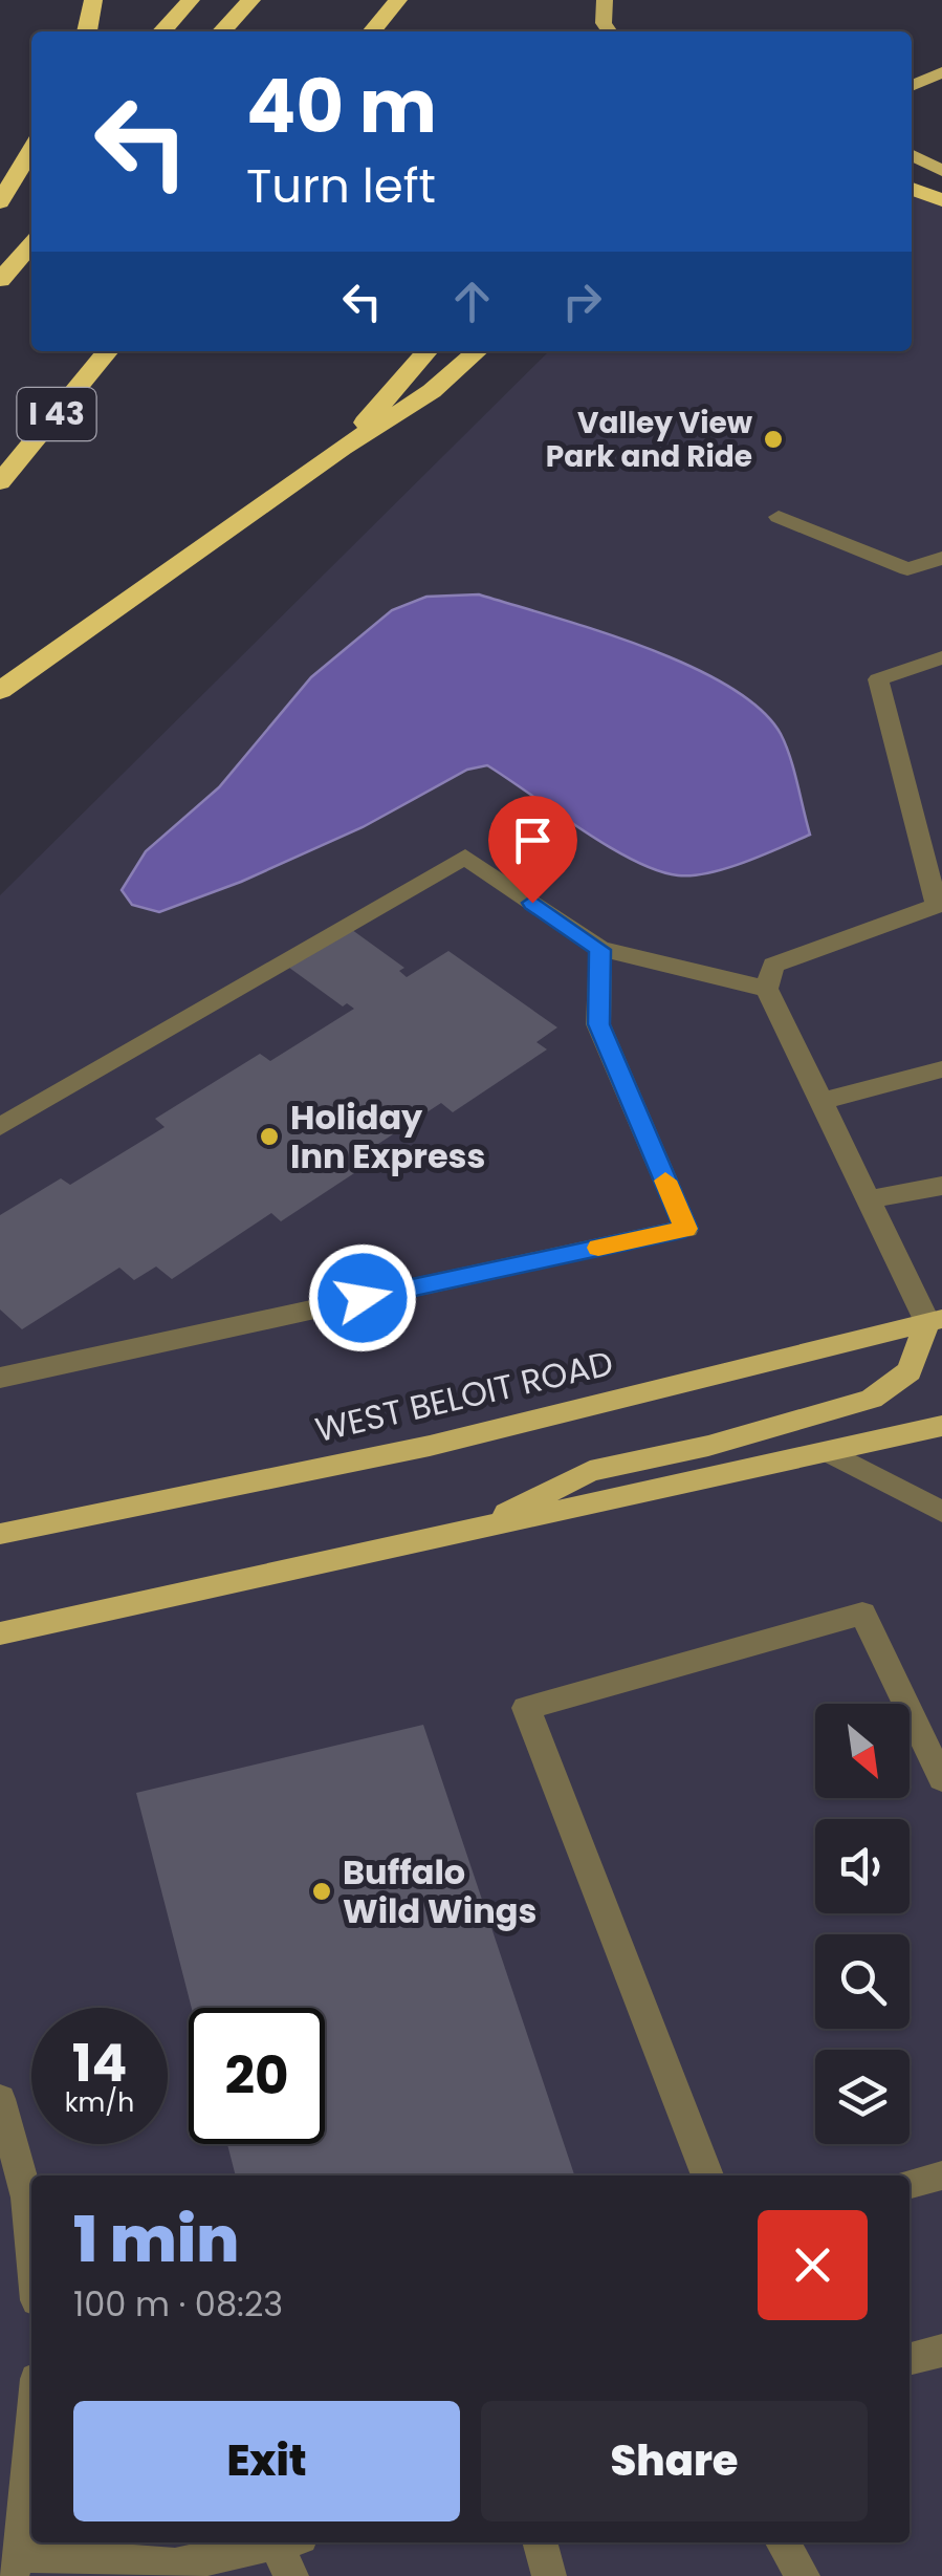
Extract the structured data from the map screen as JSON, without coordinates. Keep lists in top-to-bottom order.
{
  "streets": {
    "highway": ["I 43"],
    "main road": ["WEST BELOIT ROAD"]
  },
  "places": ["Valley View Park and Ride", "Holiday Inn Express", "Buffalo Wild Wings"],
  "north": "bottom right",
  "page": {
    "turn": ["40 m", "Turn left"],
    "speed": "14 km/h",
    "limit": "20",
    "heading": ["1 min", "100 m · 08:23"],
    "buttons": ["Exit", "Share"]
  }
}
